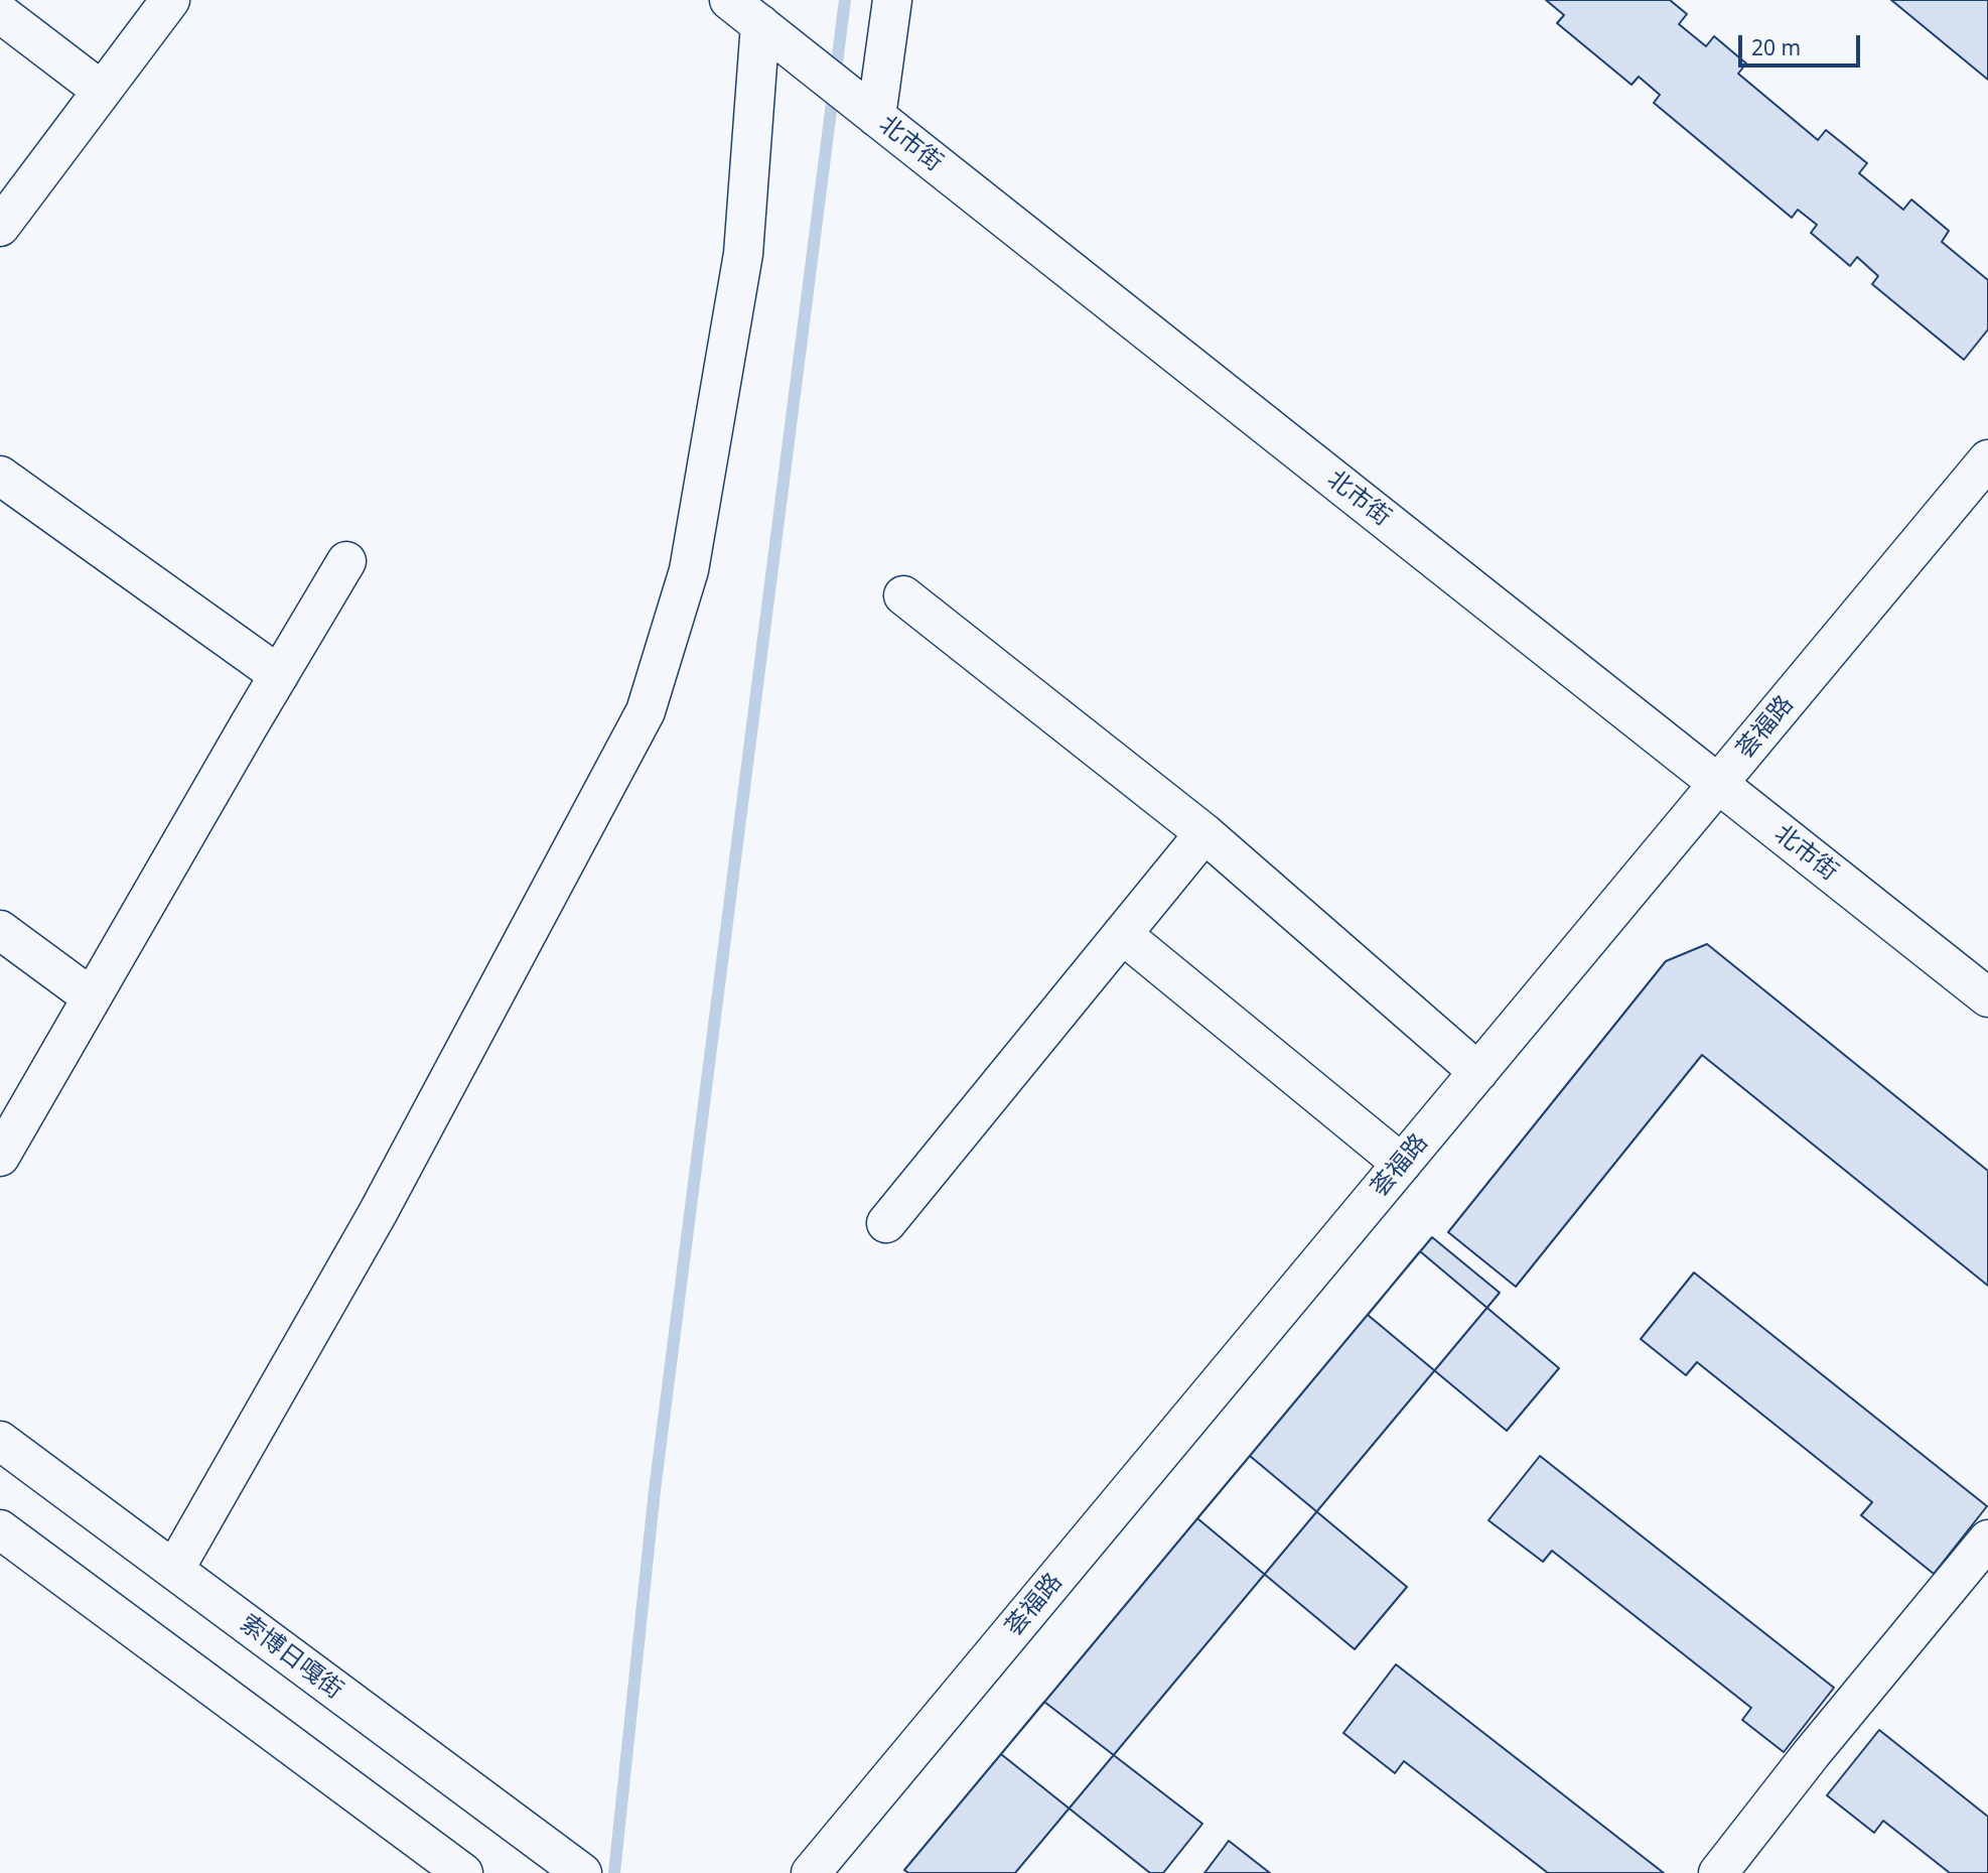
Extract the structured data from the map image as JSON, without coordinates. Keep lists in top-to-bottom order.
{
  "streets": {
    "street": ["北市街", "荟福路", "索博日嘎街"]
  },
  "crossings": [
    ["北市街", "荟福路"]
  ],
  "scale_bar": "20 m"
}
